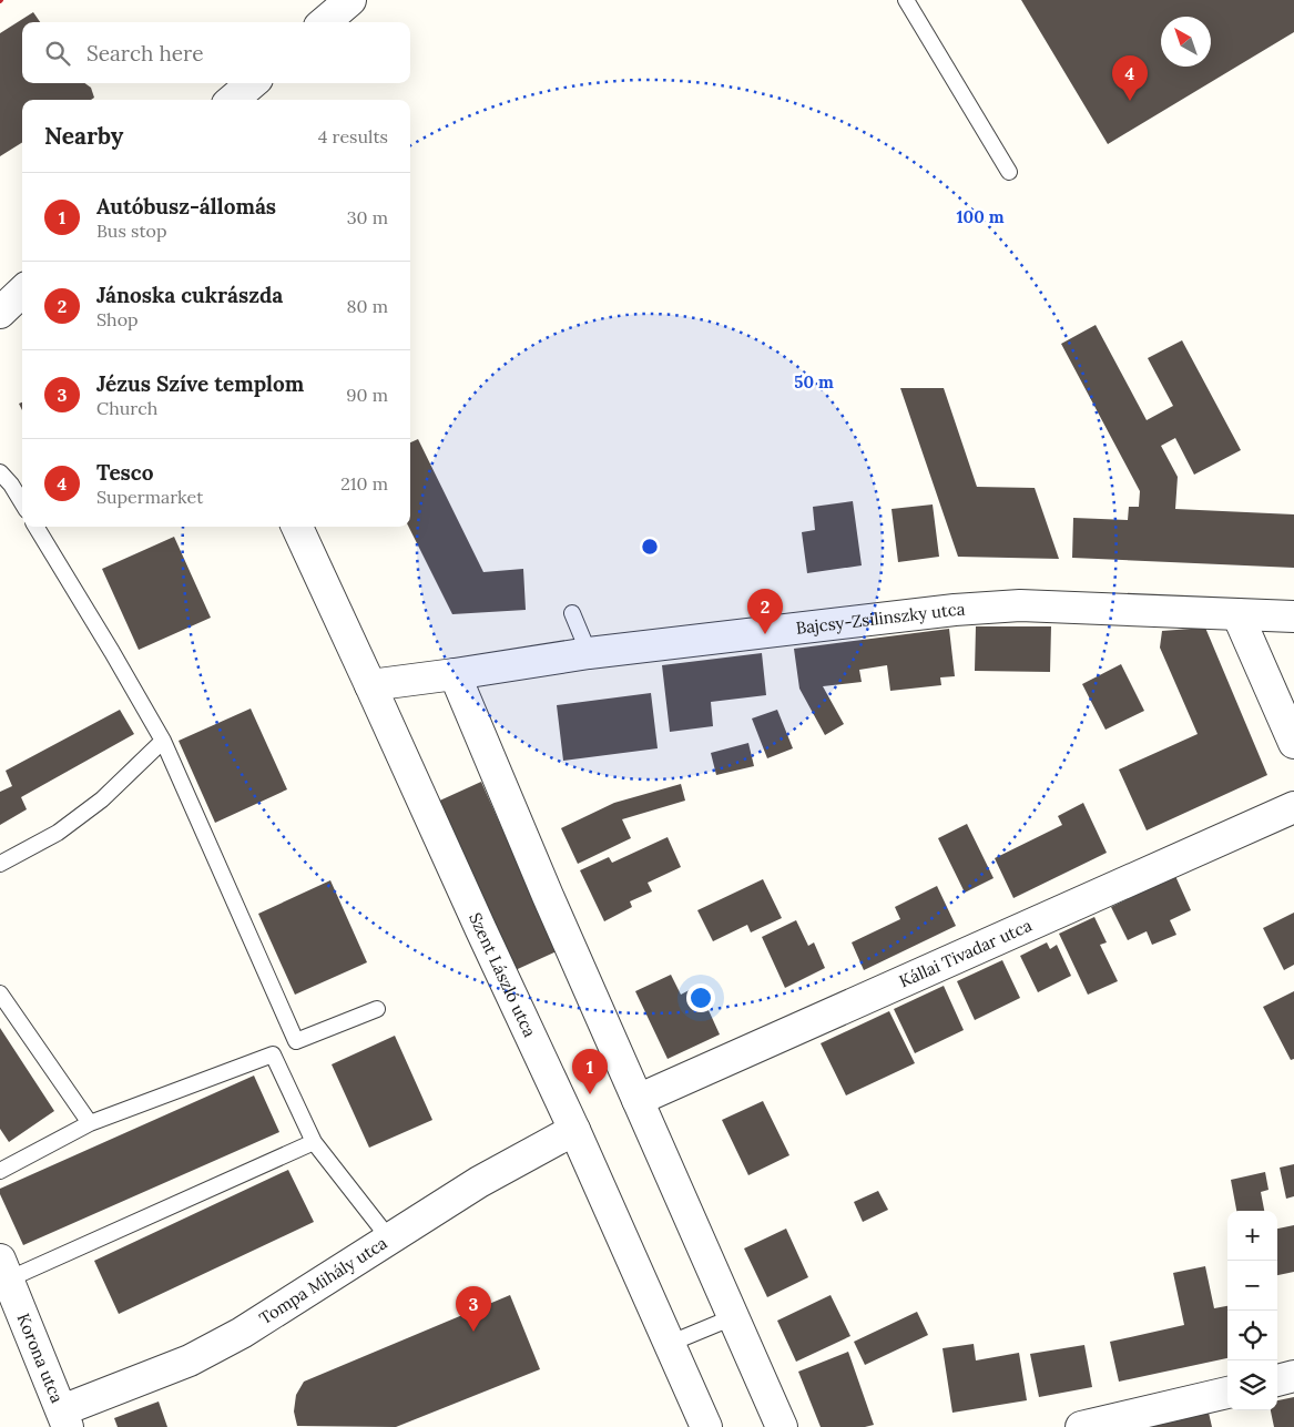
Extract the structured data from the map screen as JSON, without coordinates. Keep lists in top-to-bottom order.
{
  "streets": {
    "street": [
      "Bajcsy-Zsilinszky utca",
      "Kállai Tivadar utca",
      "Szent László utca",
      "Tompa Mihály utca",
      "Korona utca"
    ]
  },
  "crossings": [
    ["Bajcsy-Zsilinszky utca", "Szent László utca"],
    ["Szent László utca", "Tompa Mihály utca"],
    ["Tompa Mihály utca", "Korona utca"]
  ],
  "north": "top left",
  "page": {
    "search": "Search here",
    "pins": [
      "4",
      "2",
      "1",
      "3"
    ],
    "heading": ["Nearby", "4 results"],
    "list": [
      {
        "mark": "1",
        "name": "Autóbusz-állomás",
        "note": "Bus stop",
        "value": "30 m"
      },
      {
        "mark": "2",
        "name": "Jánoska cukrászda",
        "note": "Shop",
        "value": "80 m"
      },
      {
        "mark": "3",
        "name": "Jézus Szíve templom",
        "note": "Church",
        "value": "90 m"
      },
      {
        "mark": "4",
        "name": "Tesco",
        "note": "Supermarket",
        "value": "210 m"
      }
    ],
    "map_buttons": ["+", "−"]
  },
  "rings": ["100 m", "50 m"]
}
